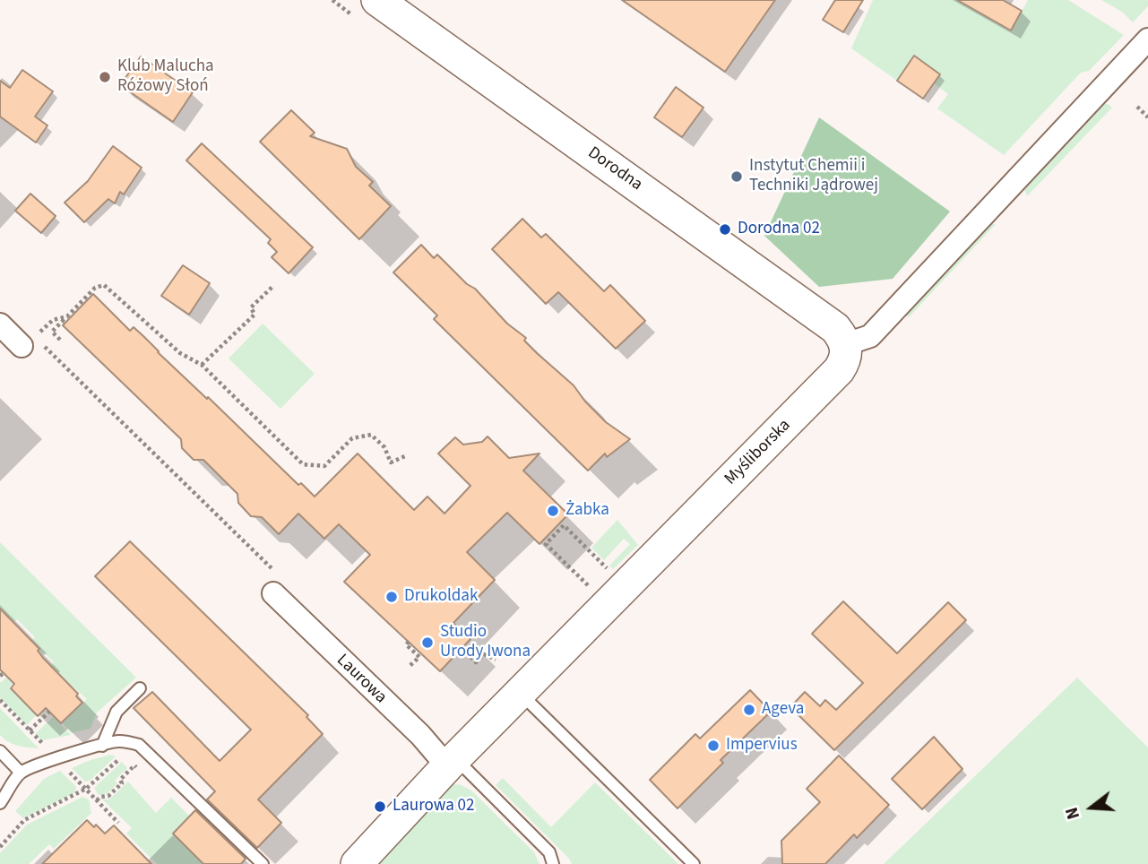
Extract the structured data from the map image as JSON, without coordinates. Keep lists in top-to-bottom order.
{
  "streets": {
    "street": ["Dorodna", "Myśliborska", "Laurowa"]
  },
  "crossings": [
    ["Dorodna", "Myśliborska"],
    ["Myśliborska", "Laurowa"]
  ],
  "places": [
    "Klub Malucha Różowy Słoń",
    "Instytut Chemii i Techniki Jądrowej",
    "Dorodna 02",
    "Żabka",
    "Drukoldak",
    "Studio Urody Iwona",
    "Ageva",
    "Impervius",
    "Laurowa 02"
  ],
  "north": "left"
}
